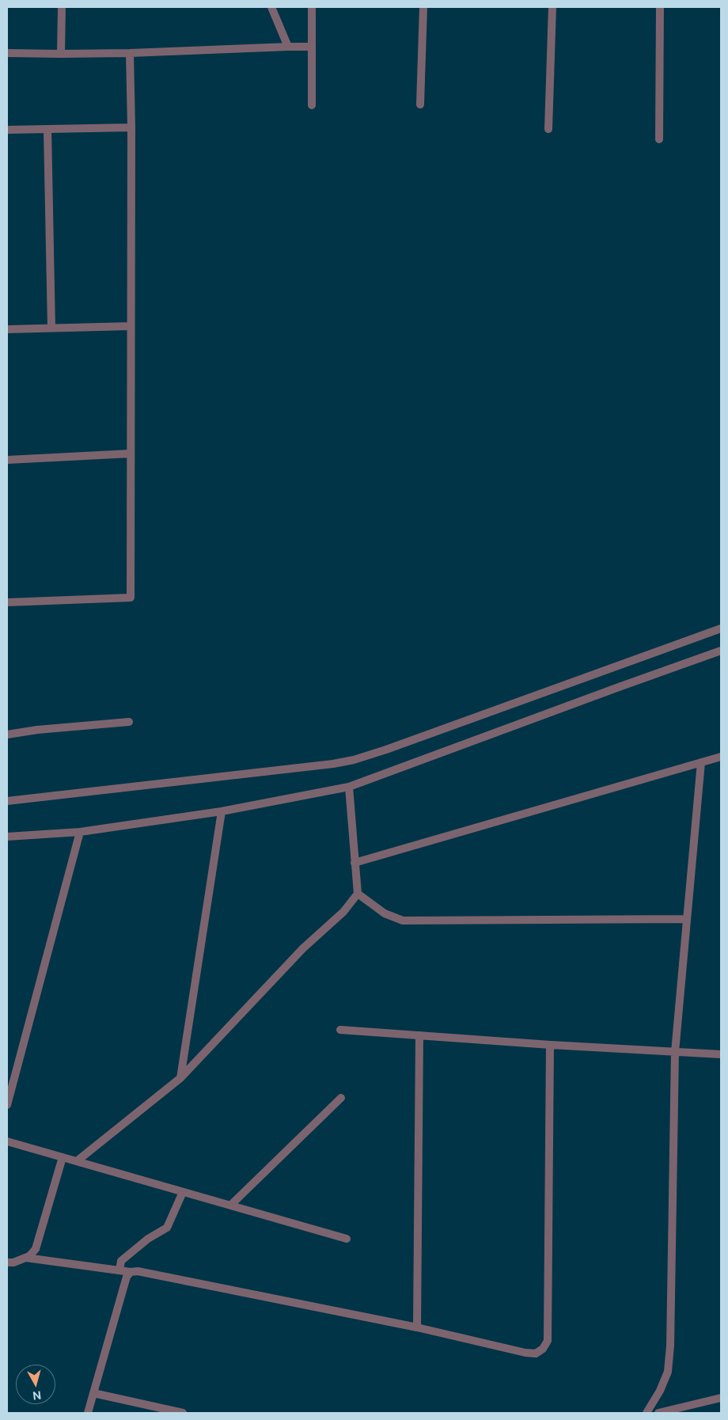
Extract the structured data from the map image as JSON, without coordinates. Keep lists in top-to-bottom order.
{
  "north": "bottom"
}
